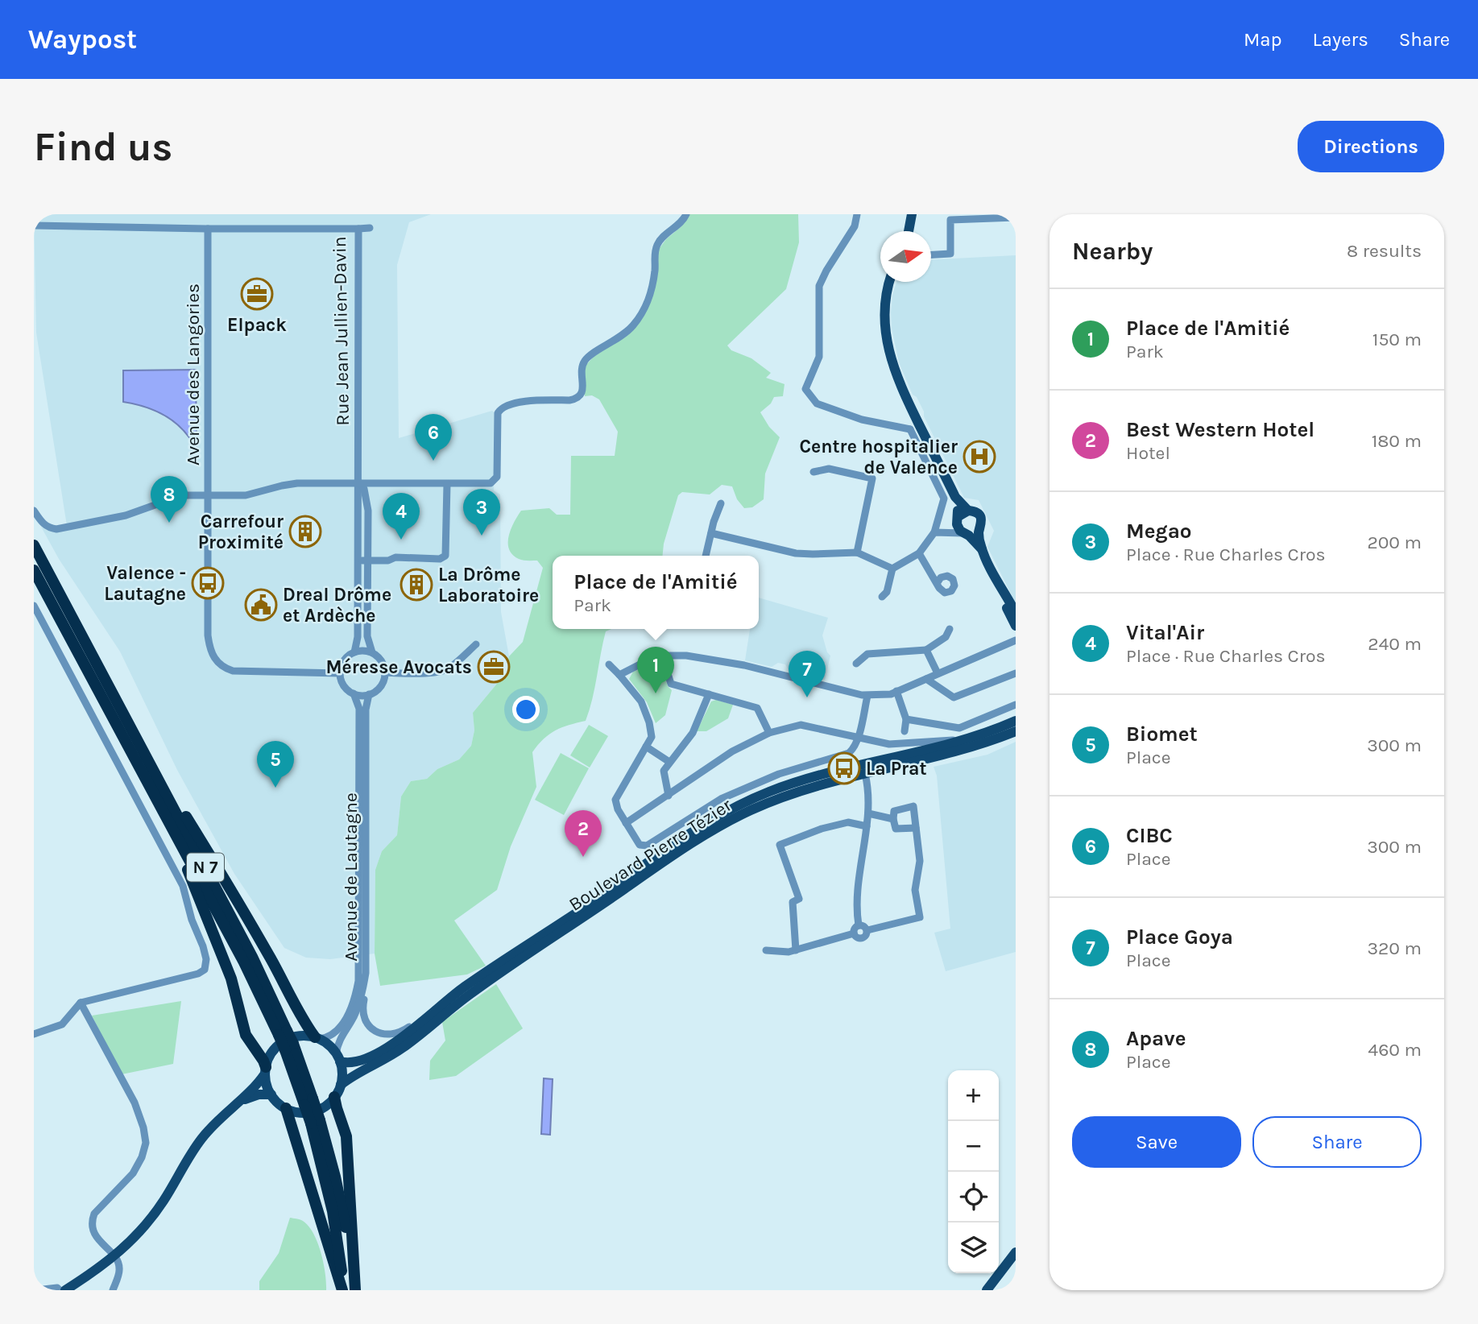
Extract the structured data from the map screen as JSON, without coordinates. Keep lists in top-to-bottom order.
{
  "streets": {
    "highway": ["N 7"],
    "main road": ["Boulevard Pierre Tézier"],
    "street": ["Rue Jean Jullien-Davin", "Avenue des Langories", "Avenue de Lautagne"]
  },
  "crossings": [
    ["Rue Jean Jullien-Davin", "Avenue des Langories"],
    ["Avenue des Langories", "Avenue de Lautagne"],
    ["Boulevard Pierre Tézier", "Avenue de Lautagne"]
  ],
  "places": {
    "office": ["Elpack", "Méresse Avocats"],
    "hospital": ["Centre hospitalier de Valence"],
    "building": ["Carrefour Proximité", "La Drôme Laboratoire"],
    "bus stop": ["Valence - Lautagne", "La Prat"],
    "public building": ["Dreal Drôme et Ardèche"]
  },
  "north": "right",
  "page": {
    "header": "Waypost",
    "nav": ["Map", "Layers", "Share"],
    "buttons": [
      "Directions",
      ["Save", "Share"]
    ],
    "title": "Find us",
    "heading": ["Nearby", "8 results"],
    "list": [
      {
        "mark": "1",
        "name": "Place de l'Amitié",
        "note": "Park",
        "value": "150 m"
      },
      {
        "mark": "2",
        "name": "Best Western Hotel",
        "note": "Hotel",
        "value": "180 m"
      },
      {
        "mark": "3",
        "name": "Megao",
        "note": "Place · Rue Charles Cros",
        "value": "200 m"
      },
      {
        "mark": "4",
        "name": "Vital'Air",
        "note": "Place · Rue Charles Cros",
        "value": "240 m"
      },
      {
        "mark": "5",
        "name": "Biomet",
        "note": "Place",
        "value": "300 m"
      },
      {
        "mark": "6",
        "name": "CIBC",
        "note": "Place",
        "value": "300 m"
      },
      {
        "mark": "7",
        "name": "Place Goya",
        "note": "Place",
        "value": "320 m"
      },
      {
        "mark": "8",
        "name": "Apave",
        "note": "Place",
        "value": "460 m"
      }
    ],
    "pins": [
      "6",
      "8",
      "3",
      "4",
      "1",
      "7",
      "5",
      "2"
    ],
    "popup": ["Place de l'Amitié", "Park"],
    "map_buttons": ["+", "−"]
  }
}
